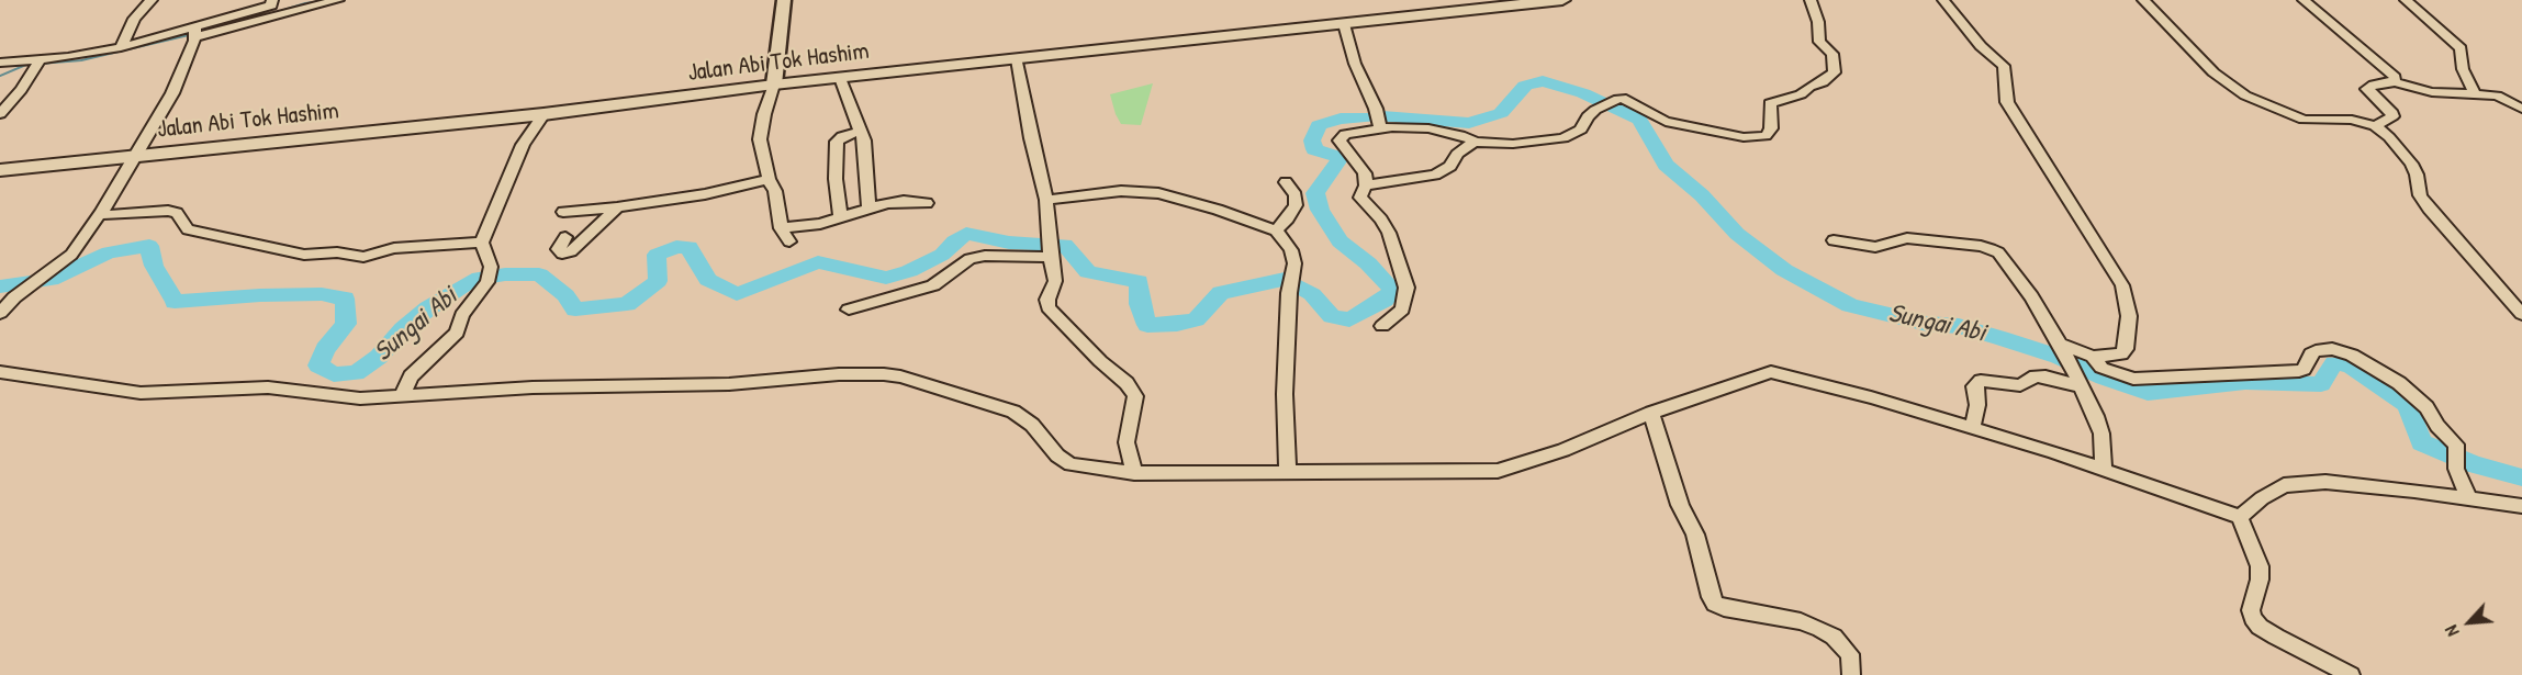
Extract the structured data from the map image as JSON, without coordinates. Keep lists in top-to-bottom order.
{
  "streets": {
    "main road": ["Jalan Abi Tok Hashim"]
  },
  "water": ["Sungai Abi"],
  "north": "bottom left"
}
